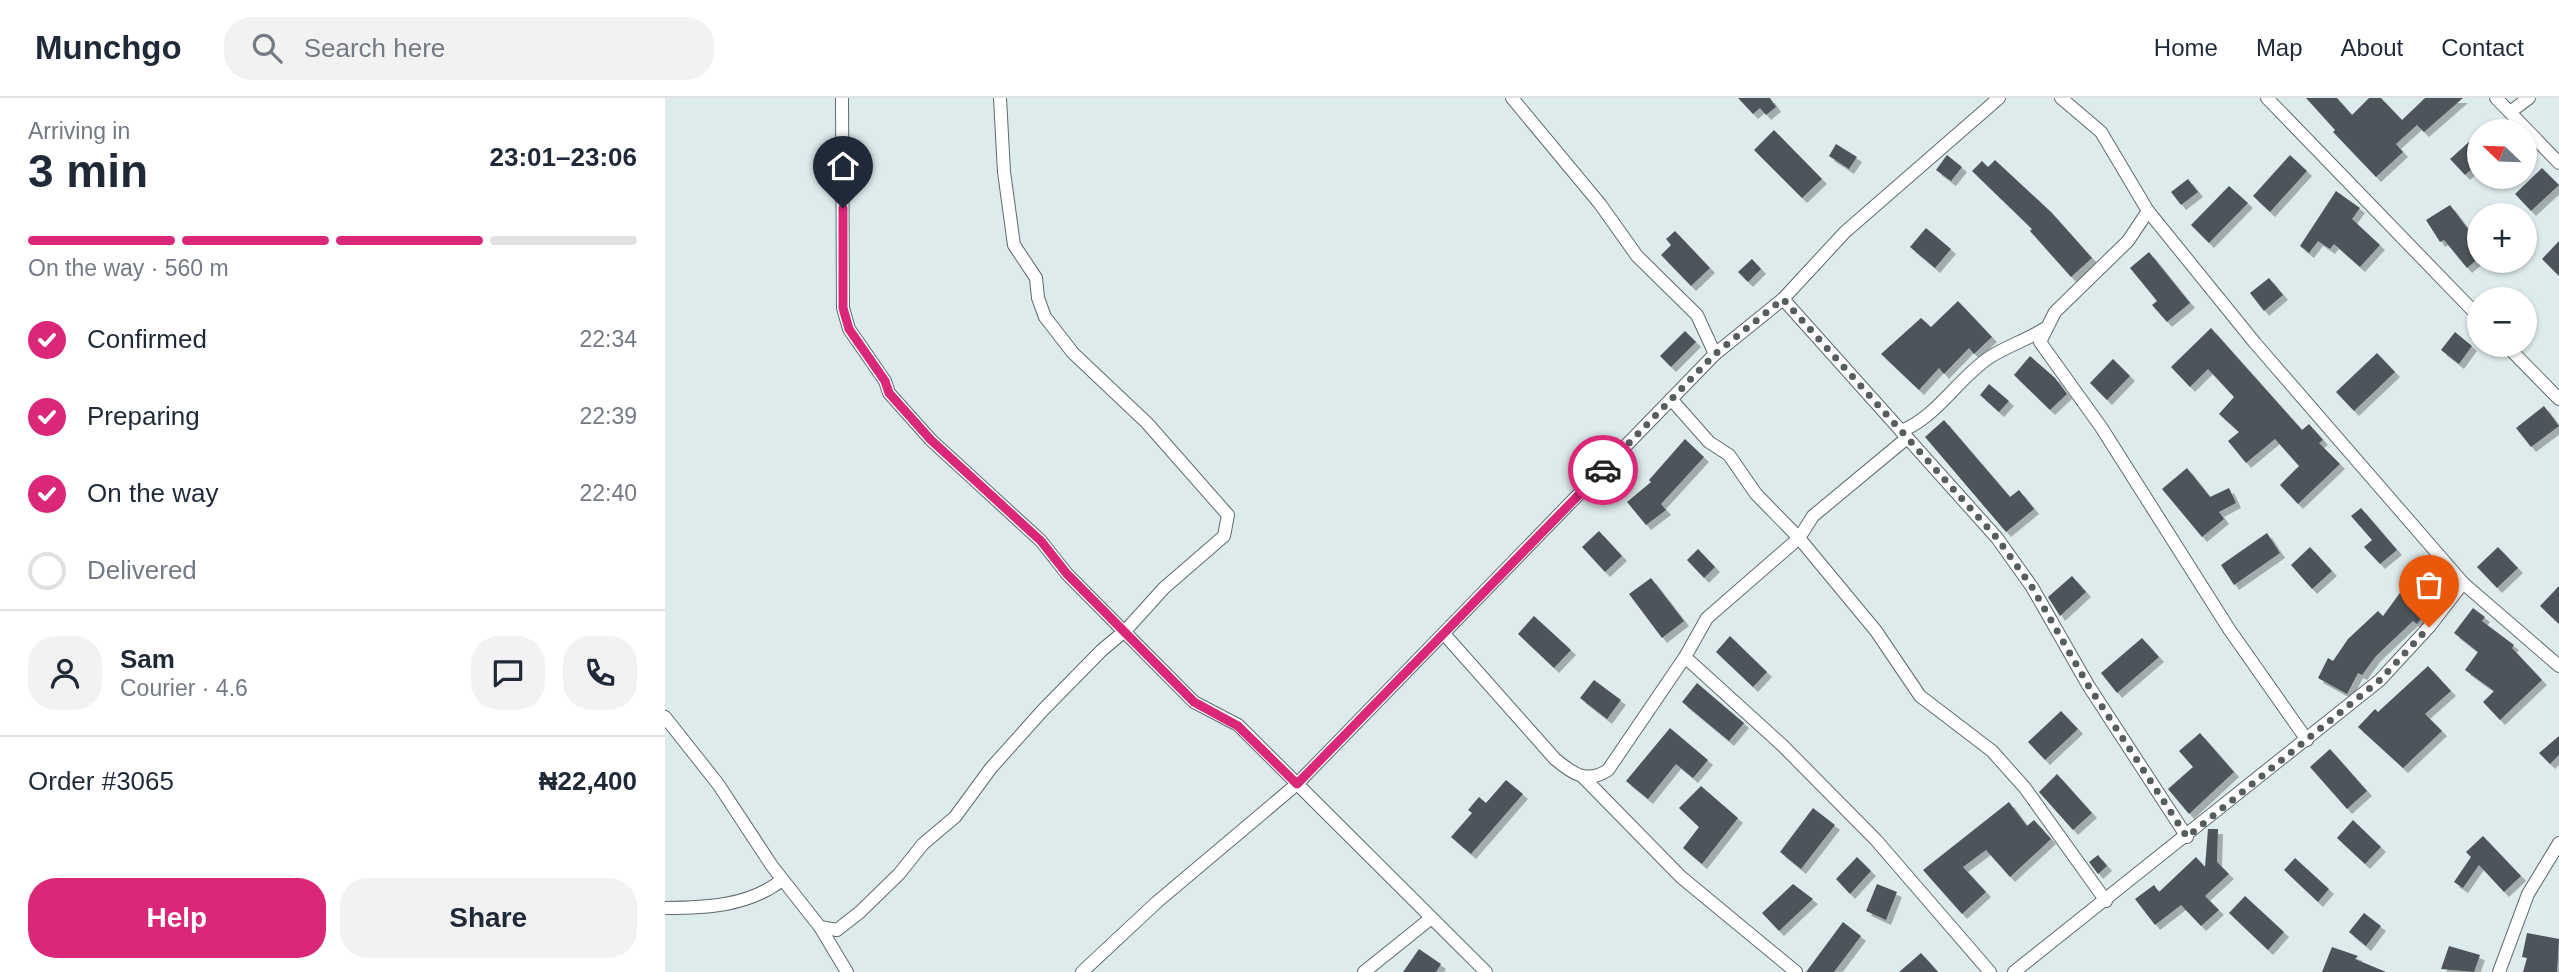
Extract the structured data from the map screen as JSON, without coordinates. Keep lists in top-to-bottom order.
{
  "north": "top left",
  "page": {
    "header": "Munchgo",
    "search": "Search here",
    "nav": [
      "Home",
      "Map",
      "About",
      "Contact"
    ],
    "heading": ["3 min", "Arriving in", "23:01–23:06"],
    "panel": [
      "Sam",
      "Courier · 4.6",
      "Order #3065",
      "₦22,400"
    ],
    "map_buttons": ["+", "−"],
    "bar": "On the way · 560 m",
    "list": [
      ["Confirmed", "22:34"],
      ["Preparing", "22:39"],
      ["On the way", "22:40"],
      "Delivered"
    ],
    "buttons": ["Help", "Share"]
  }
}
